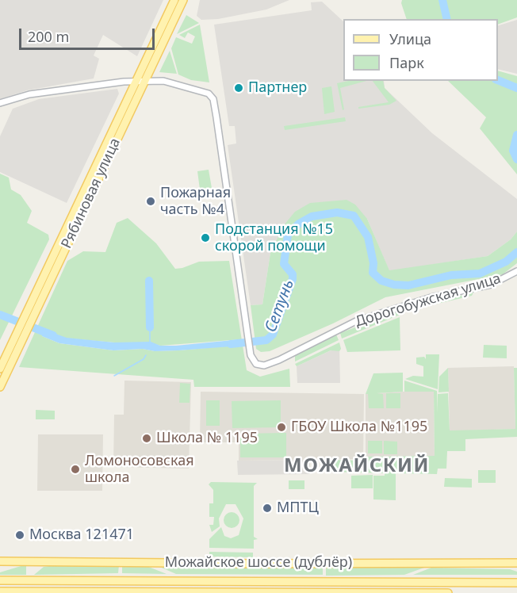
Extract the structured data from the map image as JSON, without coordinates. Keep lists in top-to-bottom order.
{
  "streets": {
    "main road": ["Рябиновая улица", "Можайское шоссе (дублёр)"],
    "street": ["Дорогобужская улица"]
  },
  "crossings": [
    ["Рябиновая улица", "Дорогобужская улица"]
  ],
  "districts": ["МОЖАЙСКИЙ"],
  "water": ["Сетунь"],
  "places": [
    "Партнер",
    "Пожарная часть №4",
    "Подстанция №15 скорой помощи",
    "ГБОУ Школа №1195",
    "Школа № 1195",
    "Ломоносовская школа",
    "МПТЦ",
    "Москва 121471"
  ],
  "legend": ["Улица", "Парк"],
  "scale_bar": "200 m"
}
